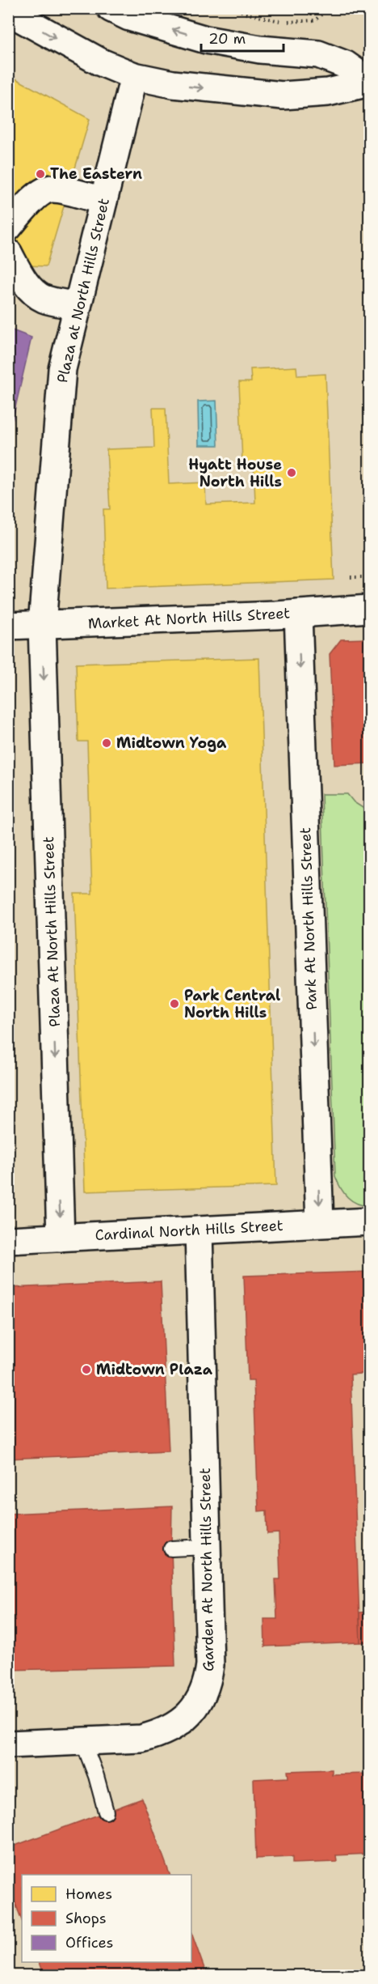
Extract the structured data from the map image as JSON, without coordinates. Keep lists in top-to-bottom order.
{
  "streets": {
    "street": [
      "Plaza at North Hills Street",
      "Market At North Hills Street",
      "Park At North Hills Street",
      "Plaza At North Hills Street",
      "Cardinal North Hills Street",
      "Garden At North Hills Street"
    ]
  },
  "crossings": [
    ["Plaza at North Hills Street", "Market At North Hills Street"],
    ["Plaza at North Hills Street", "Plaza At North Hills Street"],
    ["Market At North Hills Street", "Park At North Hills Street"],
    ["Market At North Hills Street", "Plaza At North Hills Street"],
    ["Park At North Hills Street", "Cardinal North Hills Street"],
    ["Plaza At North Hills Street", "Cardinal North Hills Street"],
    ["Cardinal North Hills Street", "Garden At North Hills Street"]
  ],
  "one_way": ["Park At North Hills Street", "Plaza At North Hills Street"],
  "places": [
    "The Eastern",
    "Hyatt House North Hills",
    "Midtown Yoga",
    "Park Central North Hills",
    "Midtown Plaza"
  ],
  "legend": ["Homes", "Shops", "Offices"],
  "scale_bar": "20 m"
}
